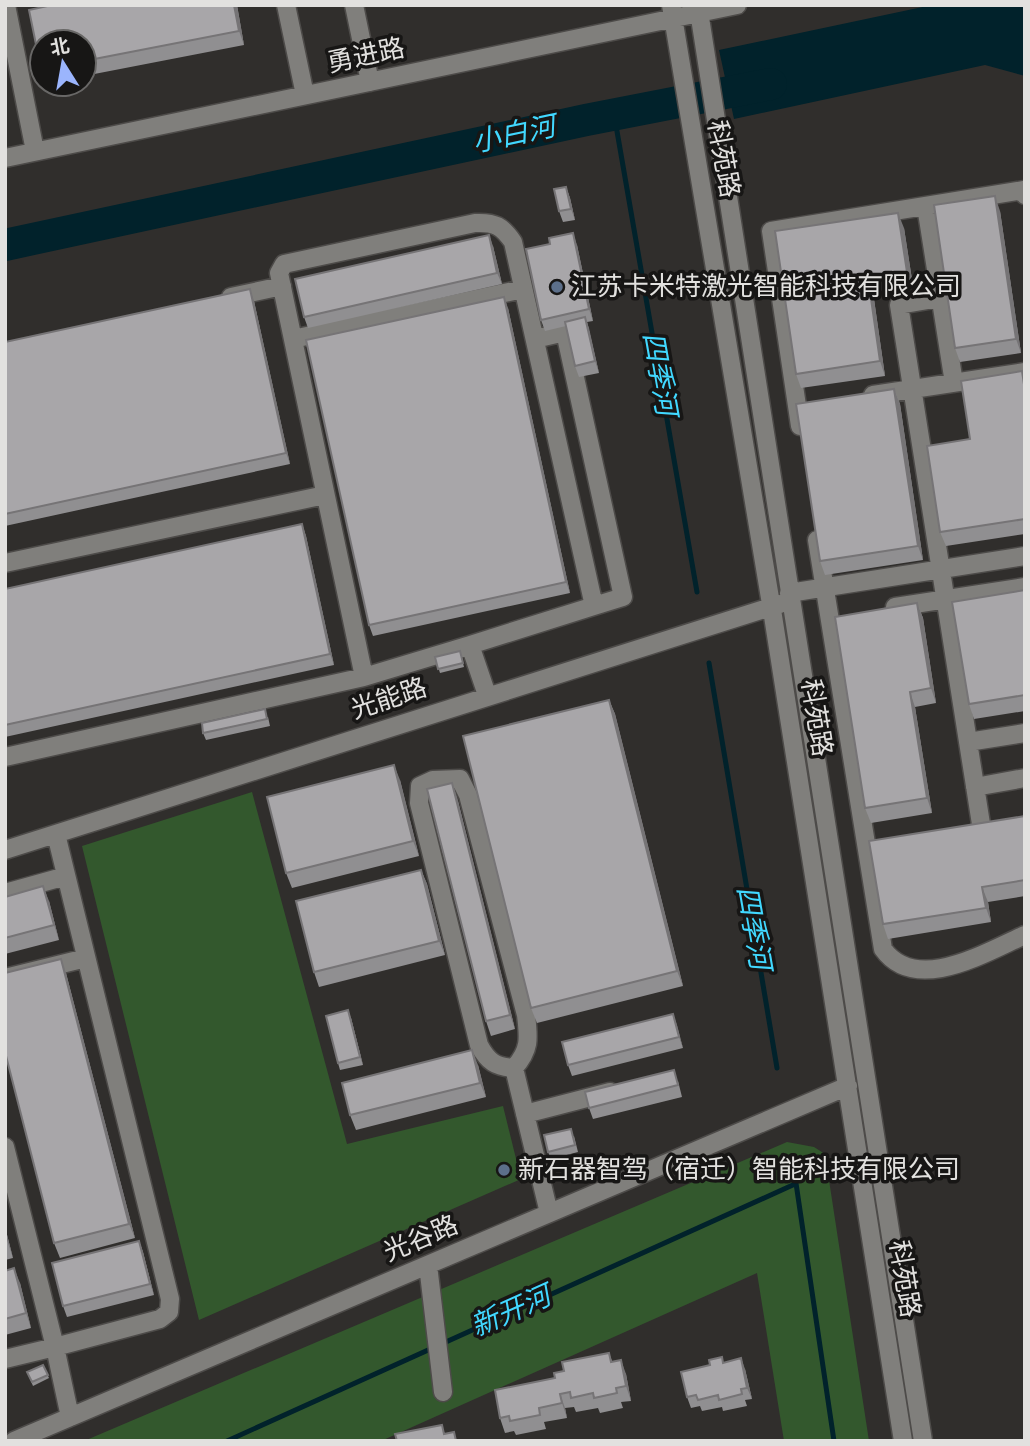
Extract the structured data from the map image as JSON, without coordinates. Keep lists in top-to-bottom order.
{
  "streets": {
    "street": [
      "勇进路",
      "科苑路",
      "光能路",
      "光谷路"
    ]
  },
  "crossings": [
    ["勇进路", "科苑路"],
    ["科苑路", "光能路"],
    ["科苑路", "光谷路"]
  ],
  "water": ["小白河", "四季河", "新开河"],
  "places": ["江苏卡米特激光智能科技有限公司", "新石器智驾（宿迁）智能科技有限公司"],
  "north": "top"
}
